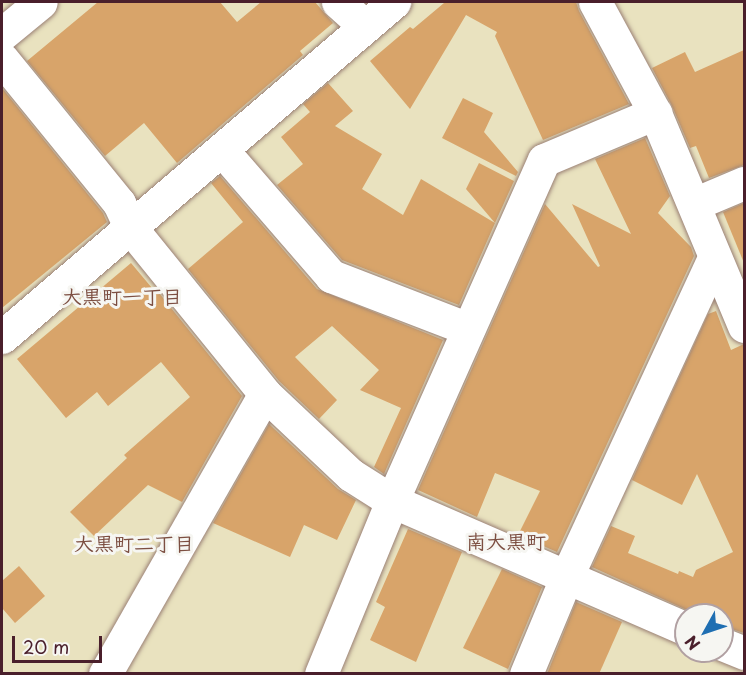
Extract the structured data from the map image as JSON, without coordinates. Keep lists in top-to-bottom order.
{
  "districts": ["大黒町一丁目", "南大黒町", "大黒町二丁目"],
  "scale_bar": "20 m",
  "north": "bottom left"
}
